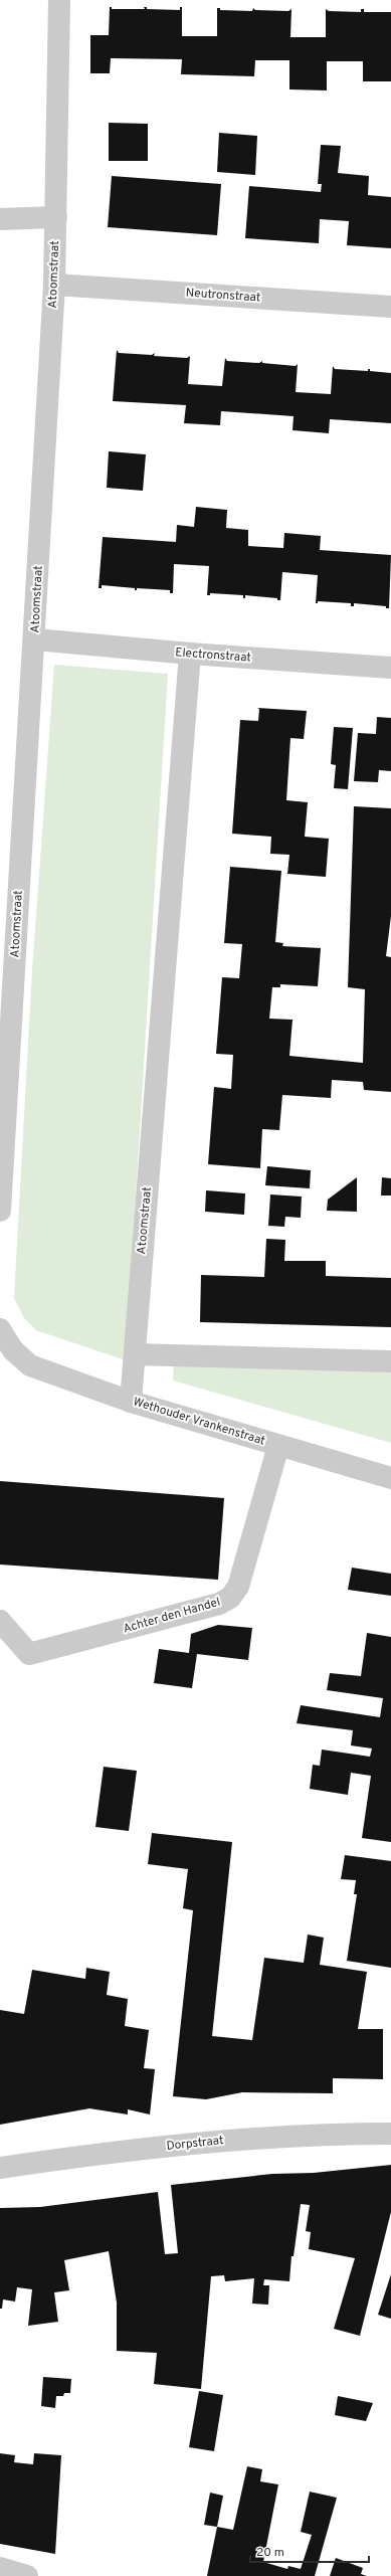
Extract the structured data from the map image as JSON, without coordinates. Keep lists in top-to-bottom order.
{
  "streets": {
    "street": [
      "Atoomstraat",
      "Neutronstraat",
      "Electronstraat",
      "Wethouder Vrankenstraat",
      "Achter den Handel",
      "Dorpstraat"
    ]
  },
  "crossings": [
    ["Atoomstraat", "Neutronstraat"],
    ["Atoomstraat", "Electronstraat"],
    ["Atoomstraat", "Wethouder Vrankenstraat"],
    ["Wethouder Vrankenstraat", "Achter den Handel"]
  ],
  "scale_bar": "20 m"
}
